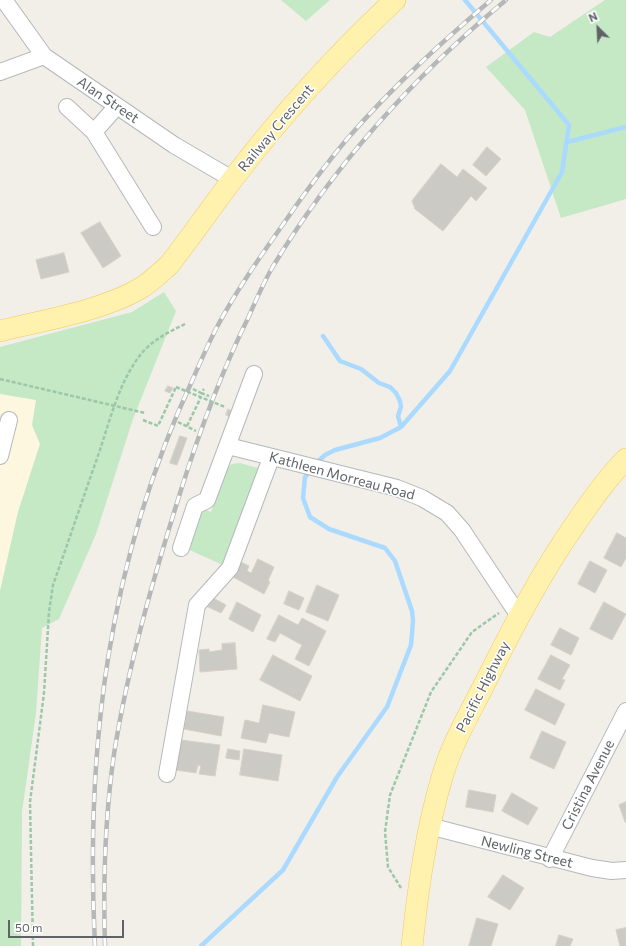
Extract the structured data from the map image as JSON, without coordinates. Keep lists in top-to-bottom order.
{
  "streets": {
    "main road": ["Railway Crescent", "Pacific Highway"],
    "street": [
      "Alan Street",
      "Kathleen Morreau Road",
      "Cristina Avenue",
      "Newling Street"
    ]
  },
  "crossings": [
    ["Alan Street", "Railway Crescent"],
    ["Kathleen Morreau Road", "Pacific Highway"],
    ["Pacific Highway", "Newling Street"],
    ["Cristina Avenue", "Newling Street"]
  ],
  "scale_bar": "50 m",
  "north": "top left"
}
